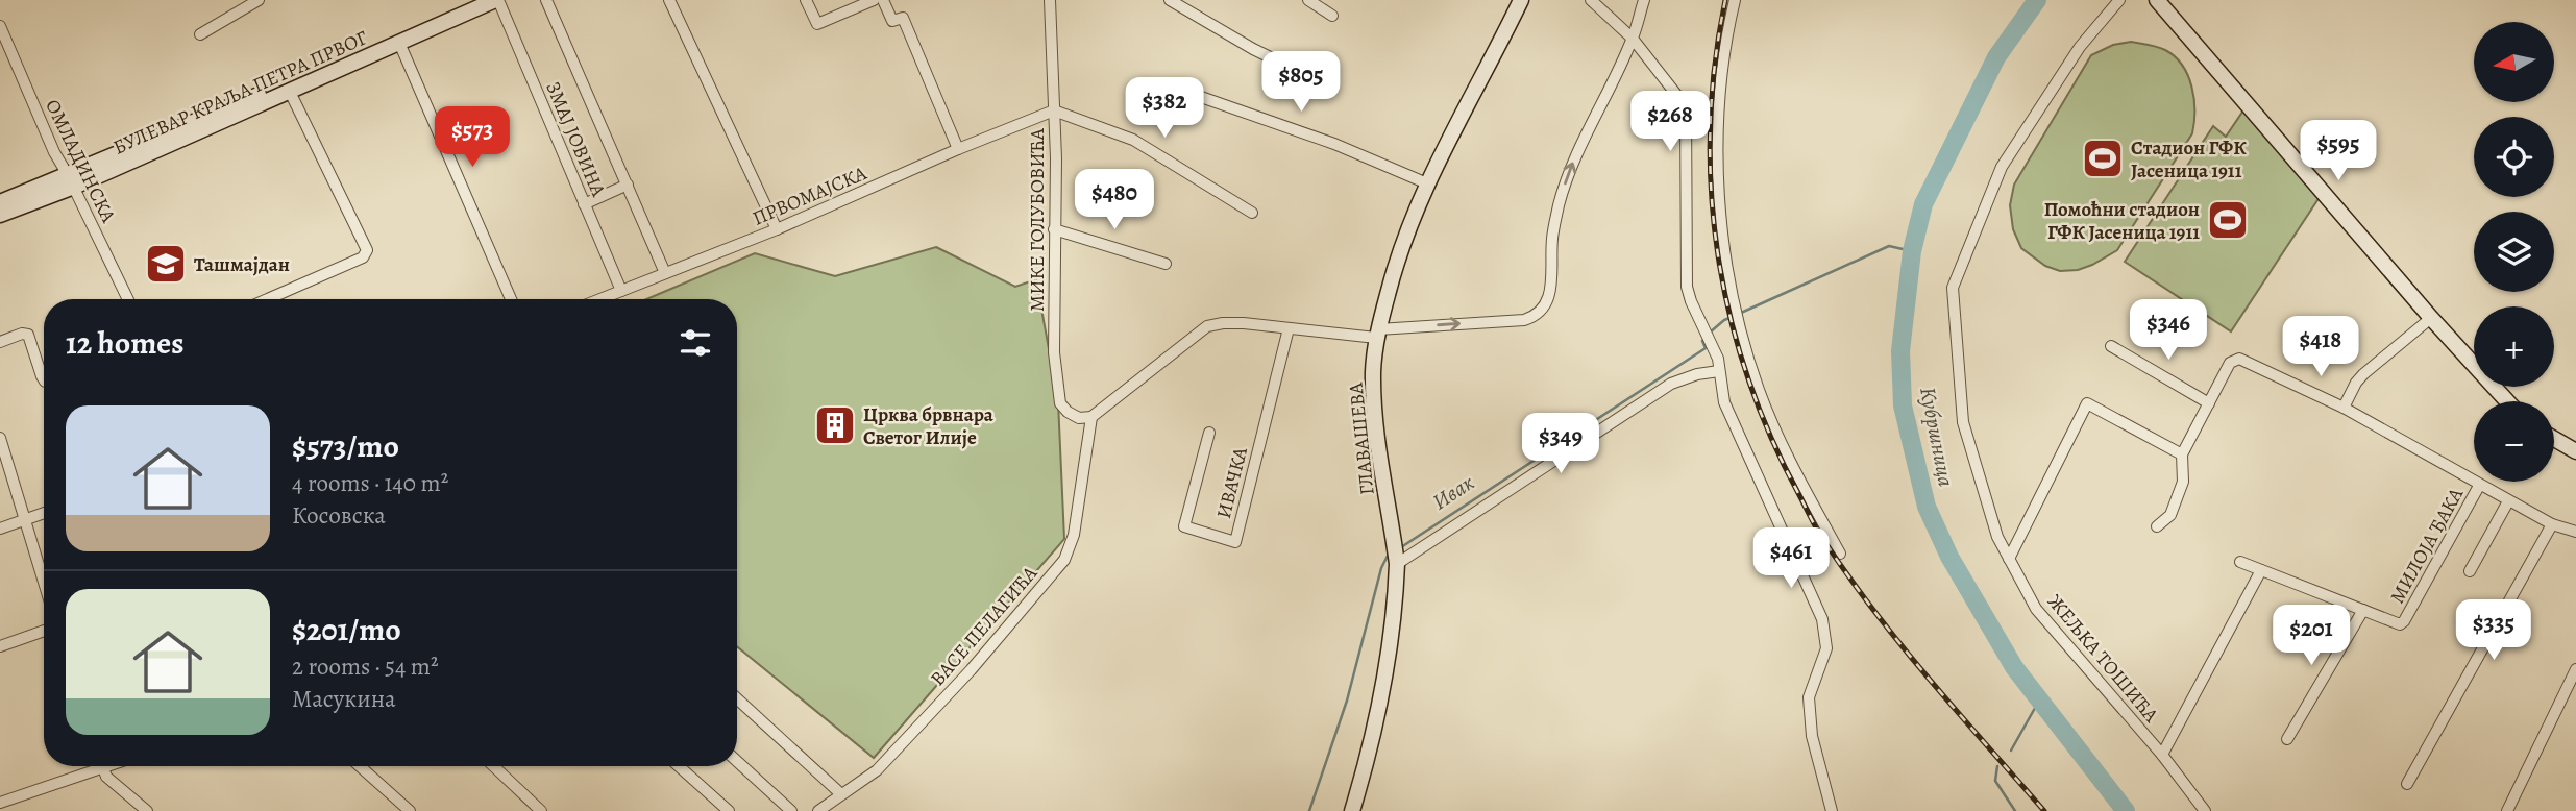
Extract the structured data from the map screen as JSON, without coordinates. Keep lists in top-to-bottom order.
{
  "streets": {
    "main road": ["БУЛЕВАР КРАЉА ПЕТРА ПРВОГ", "ГЛАВАШЕВА"],
    "street": [
      "ЗМАЈ ЈОВИНА",
      "ОМЛАДИНСКА",
      "ПРВОМАЈСКА",
      "МИКЕ ГОЛУБОВИЋА",
      "ИВАЧКА",
      "МИЛОЈА ЂАКА",
      "ВАСЕ ПЕЛАГИЋА",
      "ЖЕЉКА ТОШИЋА"
    ]
  },
  "crossings": [
    ["БУЛЕВАР КРАЉА ПЕТРА ПРВОГ", "ЗМАЈ ЈОВИНА"],
    ["БУЛЕВАР КРАЉА ПЕТРА ПРВОГ", "ОМЛАДИНСКА"],
    ["ЗМАЈ ЈОВИНА", "ПРВОМАЈСКА"],
    ["ПРВОМАЈСКА", "МИКЕ ГОЛУБОВИЋА"],
    ["МИКЕ ГОЛУБОВИЋА", "ВАСЕ ПЕЛАГИЋА"]
  ],
  "water": ["Кубршница", "Ивак"],
  "places": {
    "sports": ["Стадион ГФК Јасеница 1911", "Помоћни стадион ГФК Јасеница 1911"],
    "school or university": ["Ташмајдан"],
    "building": ["Црква брвнара Светог Илије"]
  },
  "north": "left",
  "page": {
    "map_buttons": ["+", "−"],
    "price": [
      "$805",
      "$382",
      "$268",
      "$573",
      "$595",
      "$480",
      "$346",
      "$418",
      "$349",
      "$461",
      "$335",
      "$201"
    ],
    "heading": "12 homes",
    "list": [
      {
        "name": "$573/mo",
        "note": "4 rooms · 140 m² · Косовска"
      },
      {
        "name": "$201/mo",
        "note": "2 rooms · 54 m² · Масукина"
      }
    ]
  }
}
